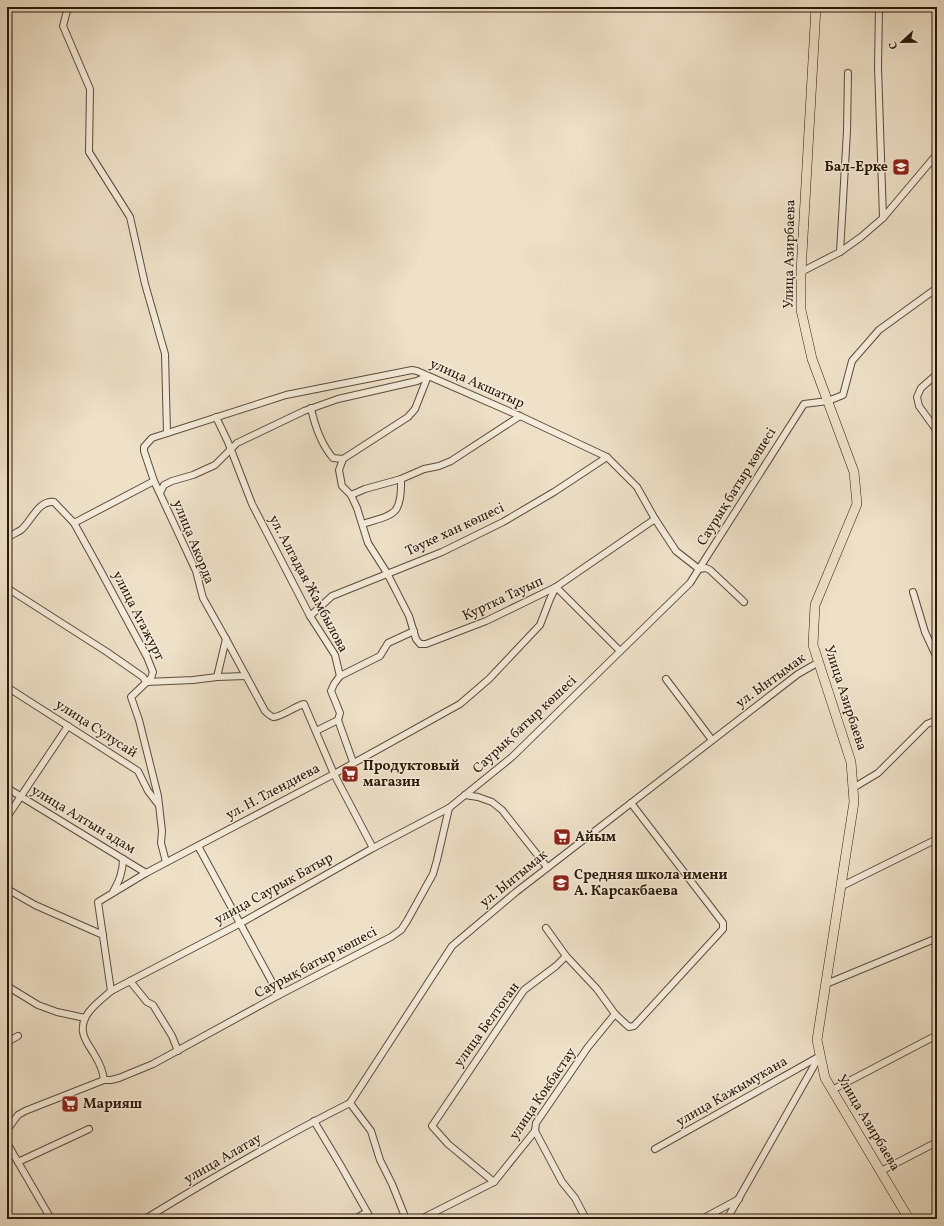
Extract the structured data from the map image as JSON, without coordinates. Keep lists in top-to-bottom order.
{
  "streets": {
    "main road": ["Улица Азирбаева"],
    "street": [
      "улица Акшатыр",
      "Саурық батыр көшесі",
      "Тәуке хан көшесі",
      "улица Акорда",
      "ул. Алгадая Жамбылова",
      "Куртка Тауып",
      "улица Атажурт",
      "ул. Ынтымак",
      "улица Сулусай",
      "ул. Н. Тлендиева",
      "улица Алтын адам",
      "улица Саурык Батыр",
      "улица Белтоган",
      "улица Кажымукана",
      "улица Кокбастау",
      "улица Алатау"
    ]
  },
  "crossings": [
    ["Улица Азирбаева", "Саурық батыр көшесі"],
    ["Улица Азирбаева", "ул. Ынтымак"],
    ["Улица Азирбаева", "улица Кажымукана"],
    ["улица Акшатыр", "Саурық батыр көшесі"],
    ["улица Акшатыр", "Тәуке хан көшесі"],
    ["улица Акшатыр", "улица Акорда"],
    ["улица Акшатыр", "ул. Алгадая Жамбылова"],
    ["улица Акшатыр", "Куртка Тауып"],
    ["Саурық батыр көшесі", "улица Саурык Батыр"],
    ["Тәуке хан көшесі", "ул. Алгадая Жамбылова"],
    ["Тәуке хан көшесі", "Куртка Тауып"],
    ["ул. Алгадая Жамбылова", "ул. Н. Тлендиева"],
    ["Куртка Тауып", "ул. Н. Тлендиева"],
    ["улица Атажурт", "улица Сулусай"],
    ["улица Атажурт", "ул. Н. Тлендиева"],
    ["ул. Ынтымак", "улица Алатау"],
    ["ул. Н. Тлендиева", "улица Алтын адам"],
    ["улица Белтоган", "улица Кокбастау"]
  ],
  "places": {
    "school or university": ["Бал-Ерке", "Средняя школа имени А. Карсакбаева"],
    "supermarket": ["Продуктовый магазин", "Айым", "Марияш"]
  },
  "north": "left"
}
